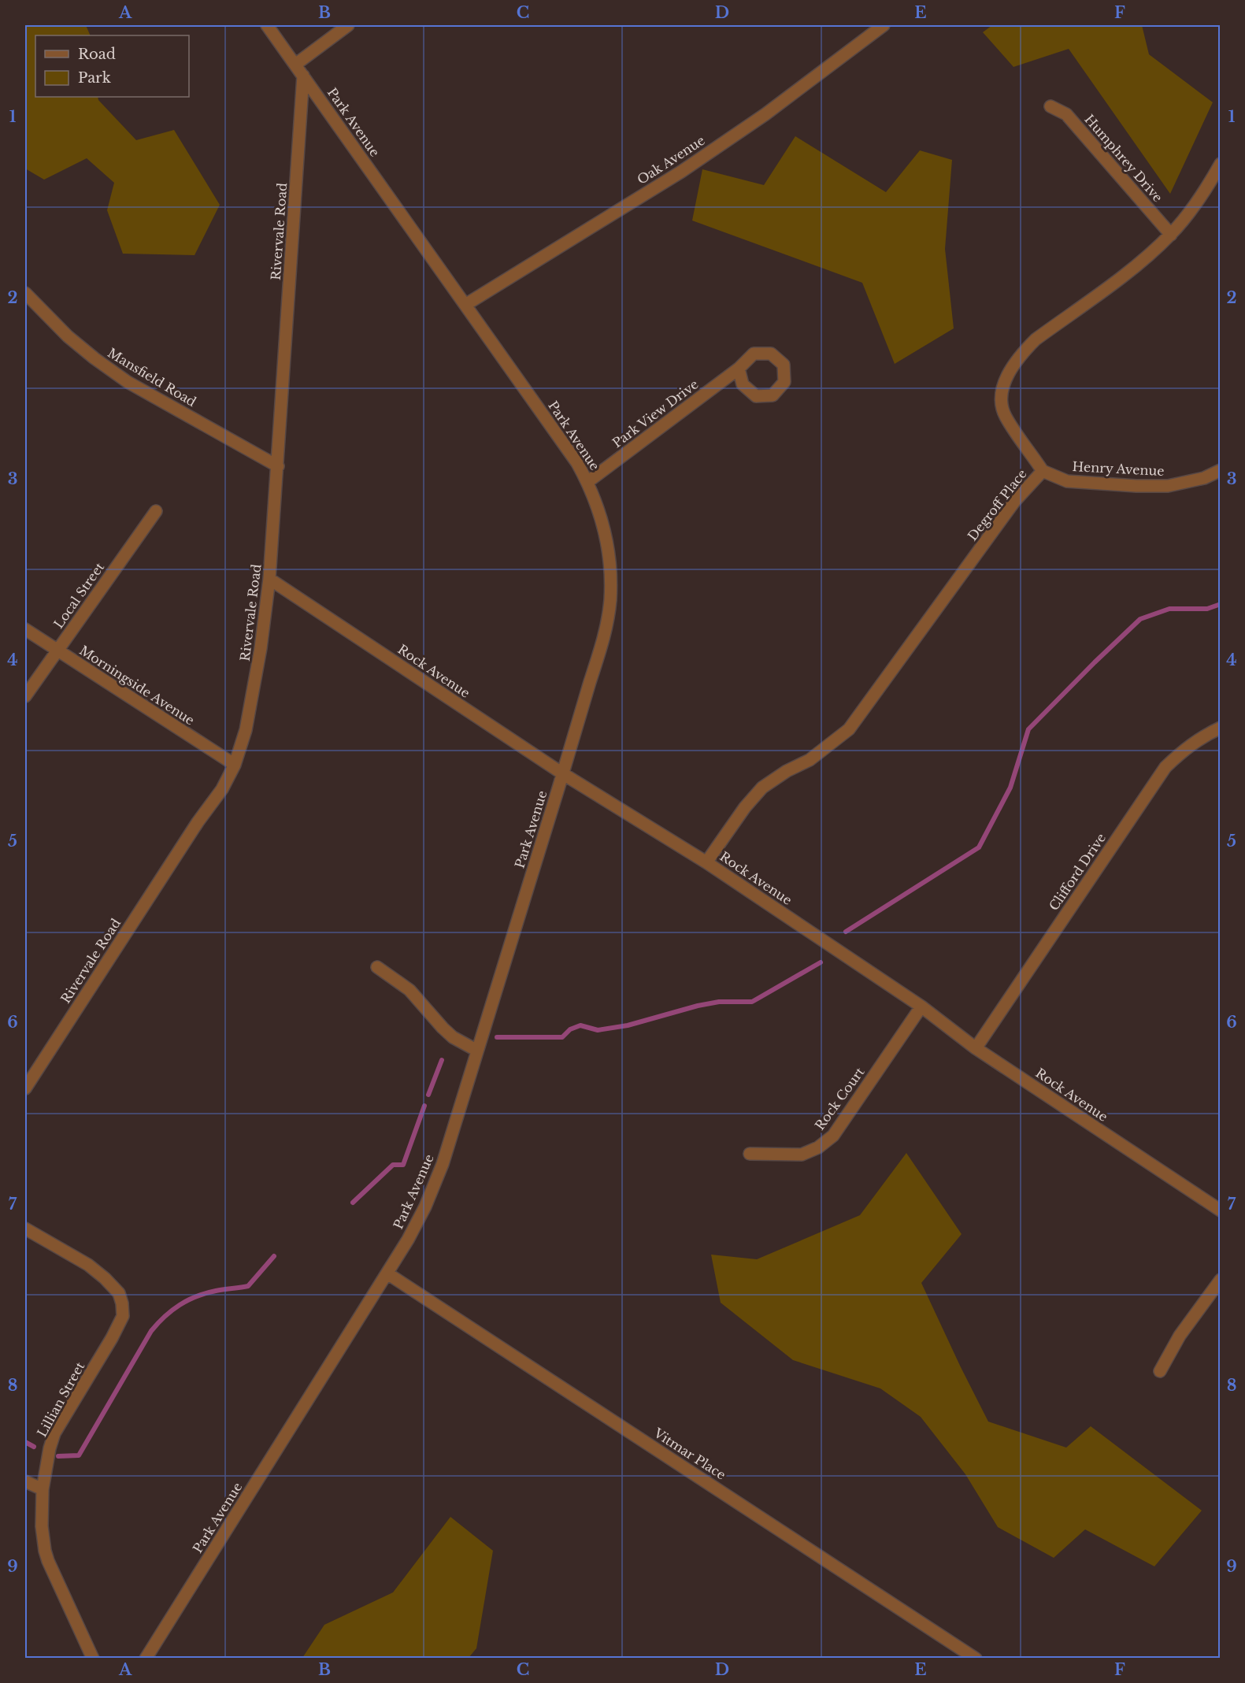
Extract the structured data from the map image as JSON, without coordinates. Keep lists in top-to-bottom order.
{
  "streets": {
    "street": [
      "Park Avenue",
      "Humphrey Drive",
      "Oak Avenue",
      "Rivervale Road",
      "Mansfield Road",
      "Park View Drive",
      "Henry Avenue",
      "Degroff Place",
      "Local Street",
      "Rock Avenue",
      "Morningside Avenue",
      "Clifford Drive",
      "Rock Court",
      "Lillian Street",
      "Vitmar Place"
    ]
  },
  "crossings": [
    ["Park Avenue", "Oak Avenue"],
    ["Park Avenue", "Rivervale Road"],
    ["Park Avenue", "Park View Drive"],
    ["Park Avenue", "Rock Avenue"],
    ["Park Avenue", "Vitmar Place"],
    ["Humphrey Drive", "Degroff Place"],
    ["Rivervale Road", "Mansfield Road"],
    ["Rivervale Road", "Rock Avenue"],
    ["Rivervale Road", "Morningside Avenue"],
    ["Henry Avenue", "Degroff Place"],
    ["Degroff Place", "Rock Avenue"],
    ["Local Street", "Morningside Avenue"],
    ["Rock Avenue", "Clifford Drive"],
    ["Rock Avenue", "Rock Court"]
  ],
  "legend": ["Road", "Park"],
  "grid": {
    "columns": [
      "A",
      "B",
      "C",
      "D",
      "E",
      "F"
    ],
    "rows": [
      "1",
      "2",
      "3",
      "4",
      "5",
      "6",
      "7",
      "8",
      "9"
    ]
  }
}
